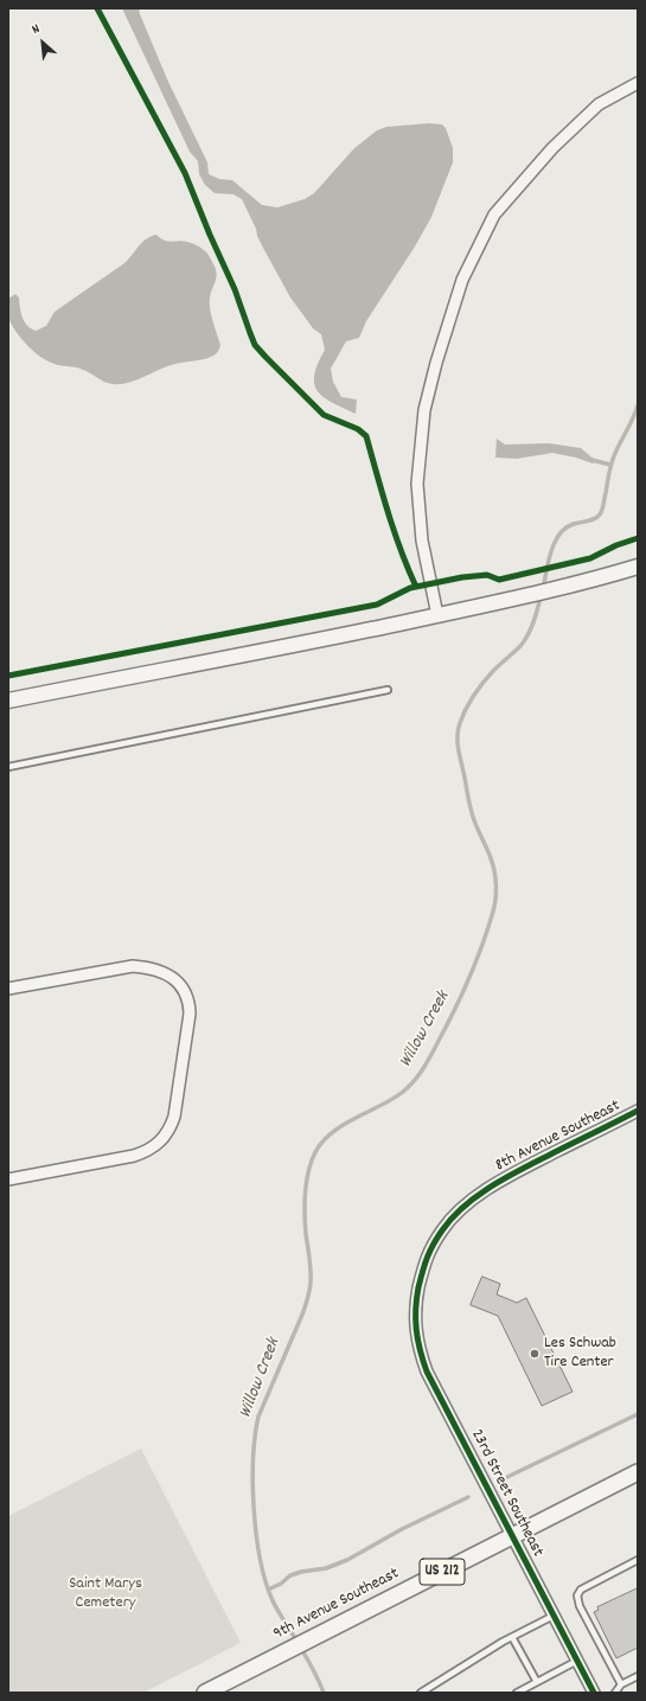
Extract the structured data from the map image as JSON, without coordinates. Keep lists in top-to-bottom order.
{
  "streets": {
    "main road": ["US 212", "9th Avenue Southeast"],
    "street": ["8th Avenue Southeast", "23rd Street Southeast"]
  },
  "crossings": [
    ["8th Avenue Southeast", "23rd Street Southeast"],
    ["23rd Street Southeast", "9th Avenue Southeast"]
  ],
  "water": ["Willow Creek"],
  "parks": ["Saint Marys Cemetery"],
  "places": ["Les Schwab Tire Center"],
  "north": "top left"
}
